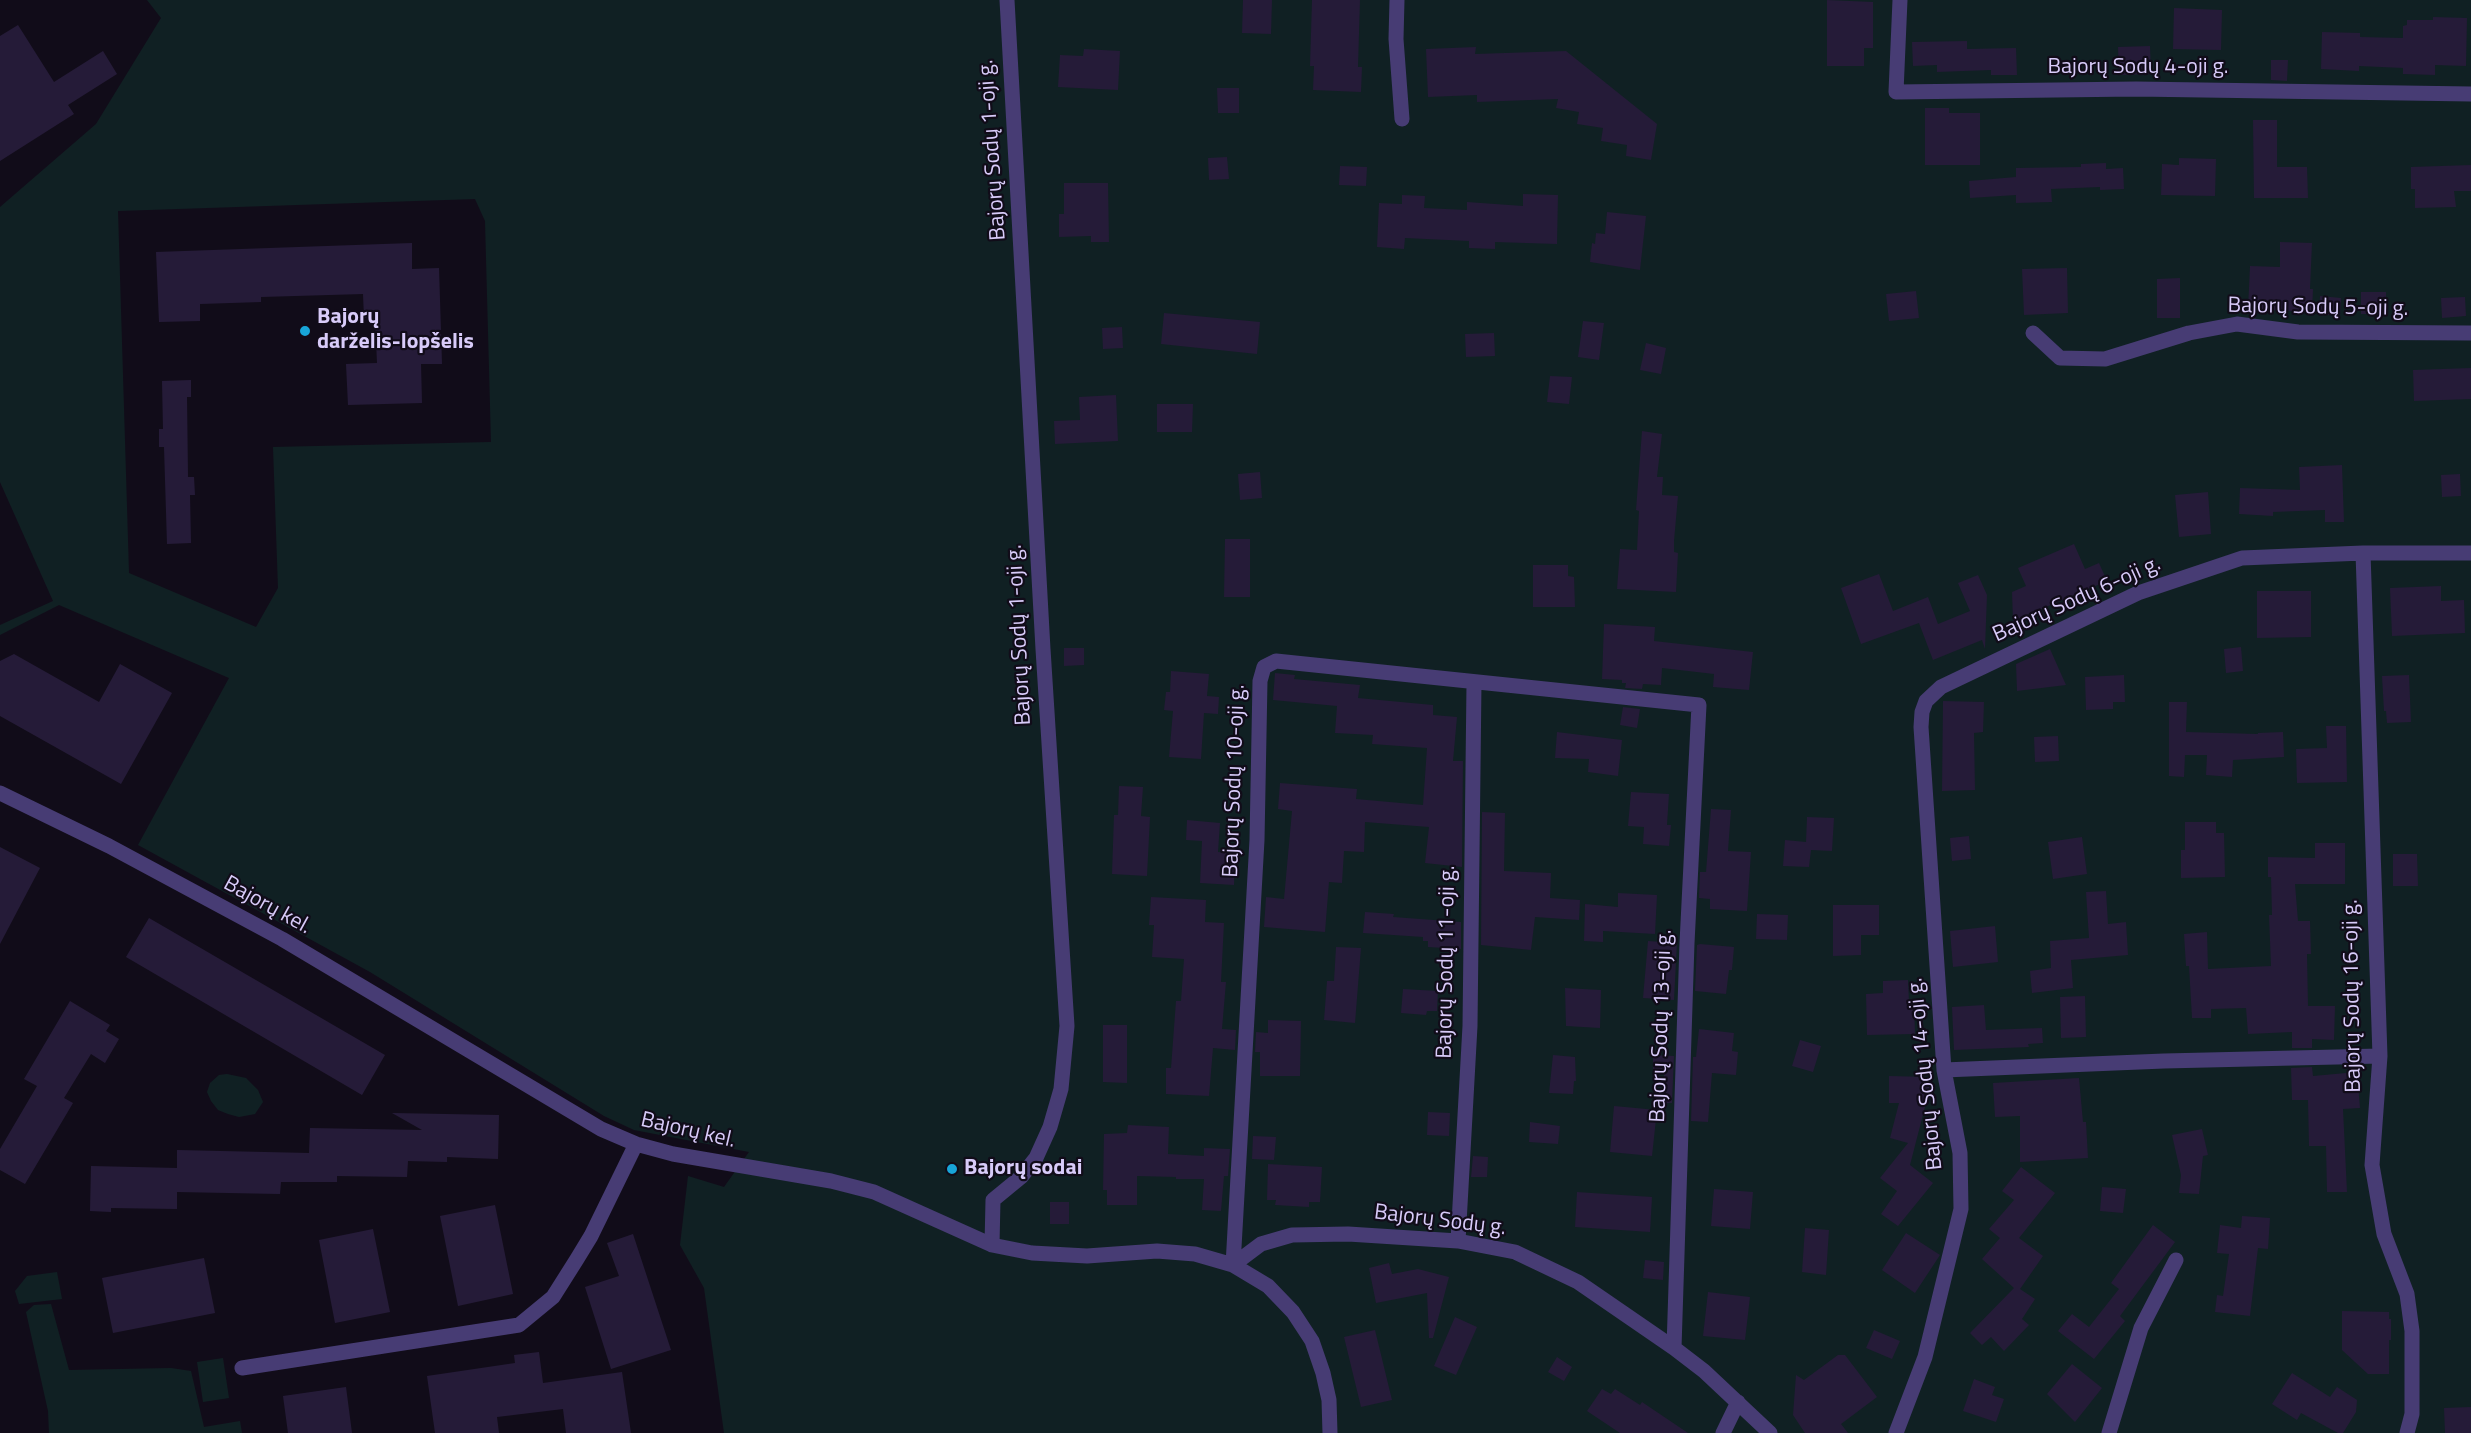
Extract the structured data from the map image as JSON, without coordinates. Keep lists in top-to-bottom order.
{
  "streets": {
    "street": [
      "Bajorų Sodų 4-oji g.",
      "Bajorų Sodų 1-oji g.",
      "Bajorų Sodų 5-oji g.",
      "Bajorų Sodų 6-oji g.",
      "Bajorų Sodų 10-oji g.",
      "Bajorų kel.",
      "Bajorų Sodų 11-oji g.",
      "Bajorų Sodų 16-oji g.",
      "Bajorų Sodų 13-oji g.",
      "Bajorų Sodų 14-oji g.",
      "Bajorų Sodų g."
    ]
  },
  "crossings": [
    ["Bajorų Sodų 1-oji g.", "Bajorų kel."],
    ["Bajorų Sodų 6-oji g.", "Bajorų Sodų 16-oji g."],
    ["Bajorų Sodų 6-oji g.", "Bajorų Sodų 14-oji g."],
    ["Bajorų Sodų 10-oji g.", "Bajorų kel."],
    ["Bajorų Sodų 10-oji g.", "Bajorų Sodų 11-oji g."],
    ["Bajorų Sodų 10-oji g.", "Bajorų Sodų 13-oji g."],
    ["Bajorų Sodų 10-oji g.", "Bajorų Sodų g."],
    ["Bajorų kel.", "Bajorų Sodų g."],
    ["Bajorų Sodų 11-oji g.", "Bajorų Sodų g."],
    ["Bajorų Sodų 13-oji g.", "Bajorų Sodų g."]
  ],
  "places": ["Bajorų darželis-lopšelis", "Bajorų sodai"]
}
